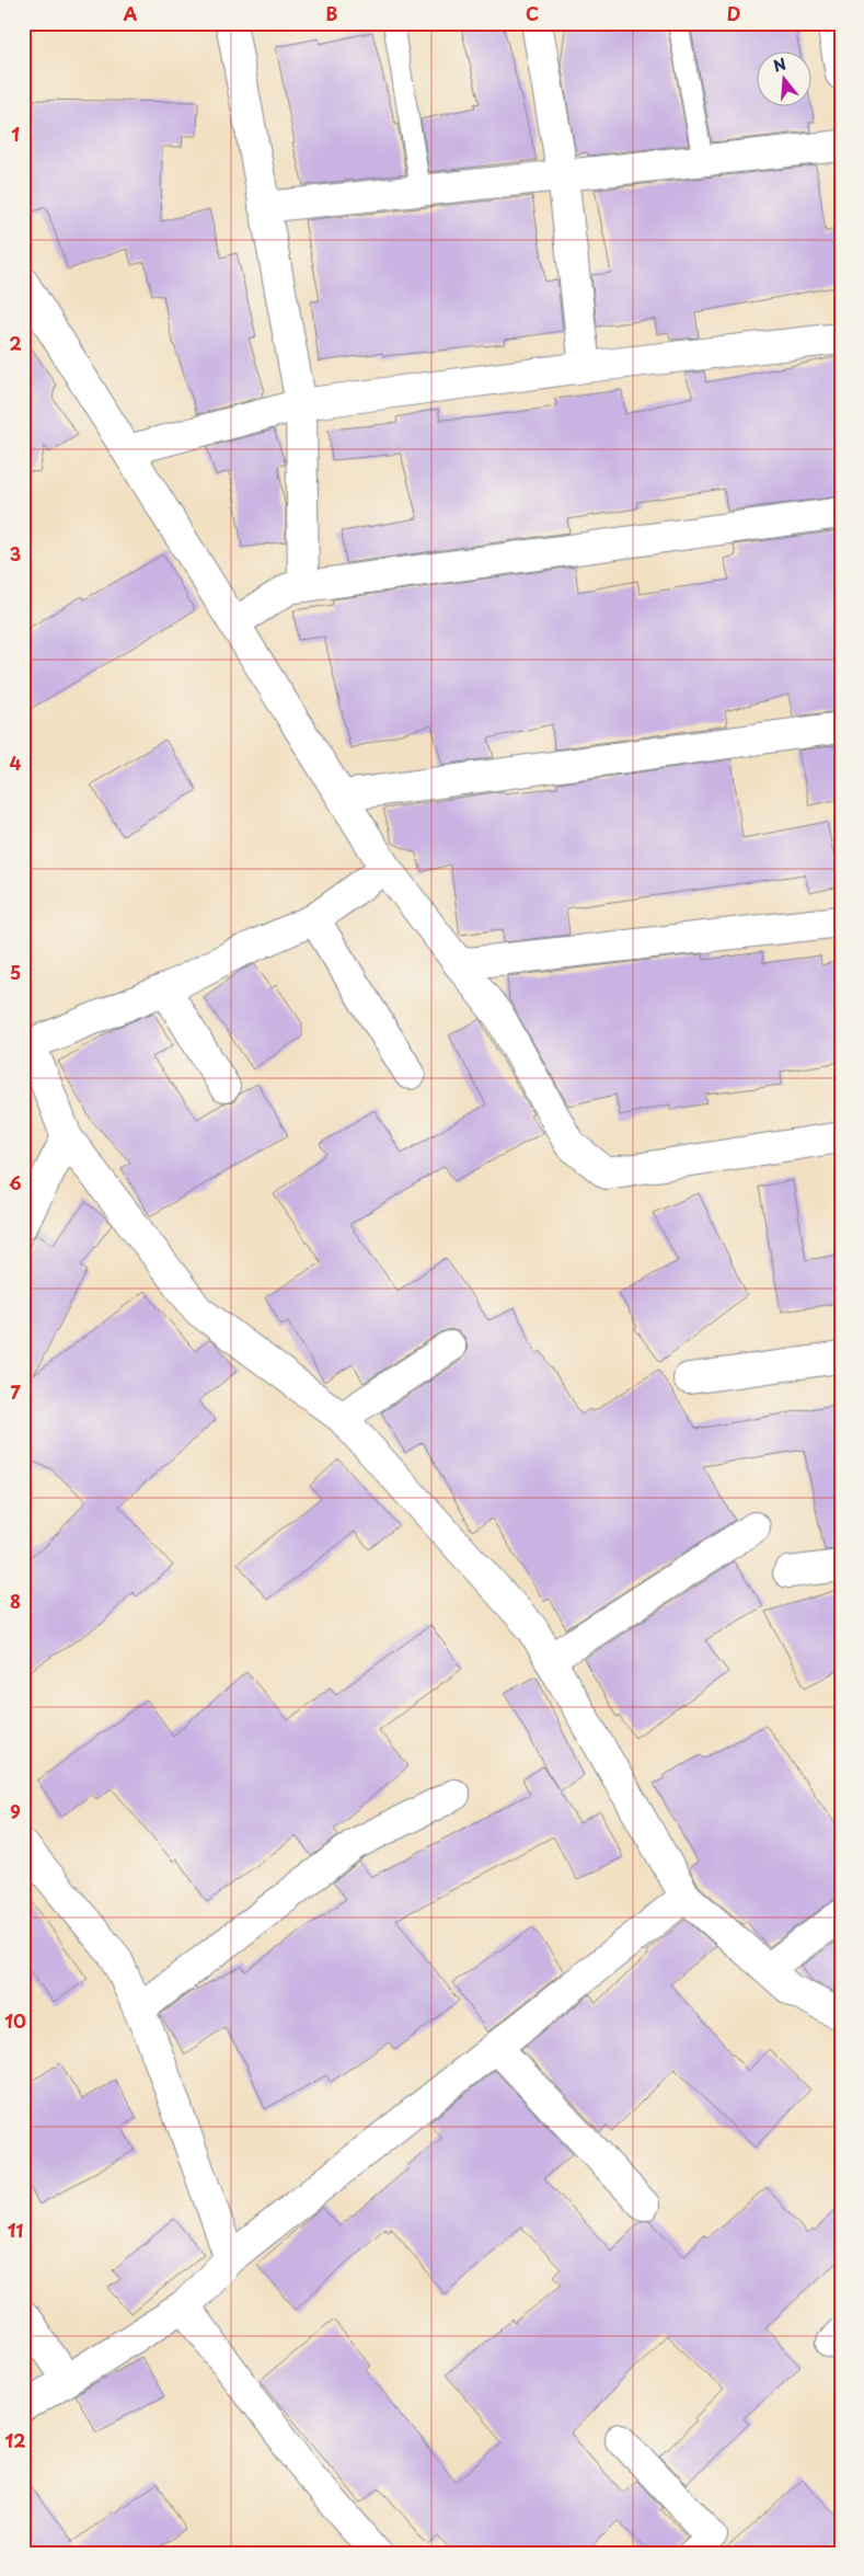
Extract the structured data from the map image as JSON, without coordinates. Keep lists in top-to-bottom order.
{
  "north": "top",
  "grid": {
    "columns": [
      "A",
      "B",
      "C",
      "D"
    ],
    "rows": [
      "1",
      "2",
      "3",
      "4",
      "5",
      "6",
      "7",
      "8",
      "9",
      "10",
      "11",
      "12"
    ]
  }
}
